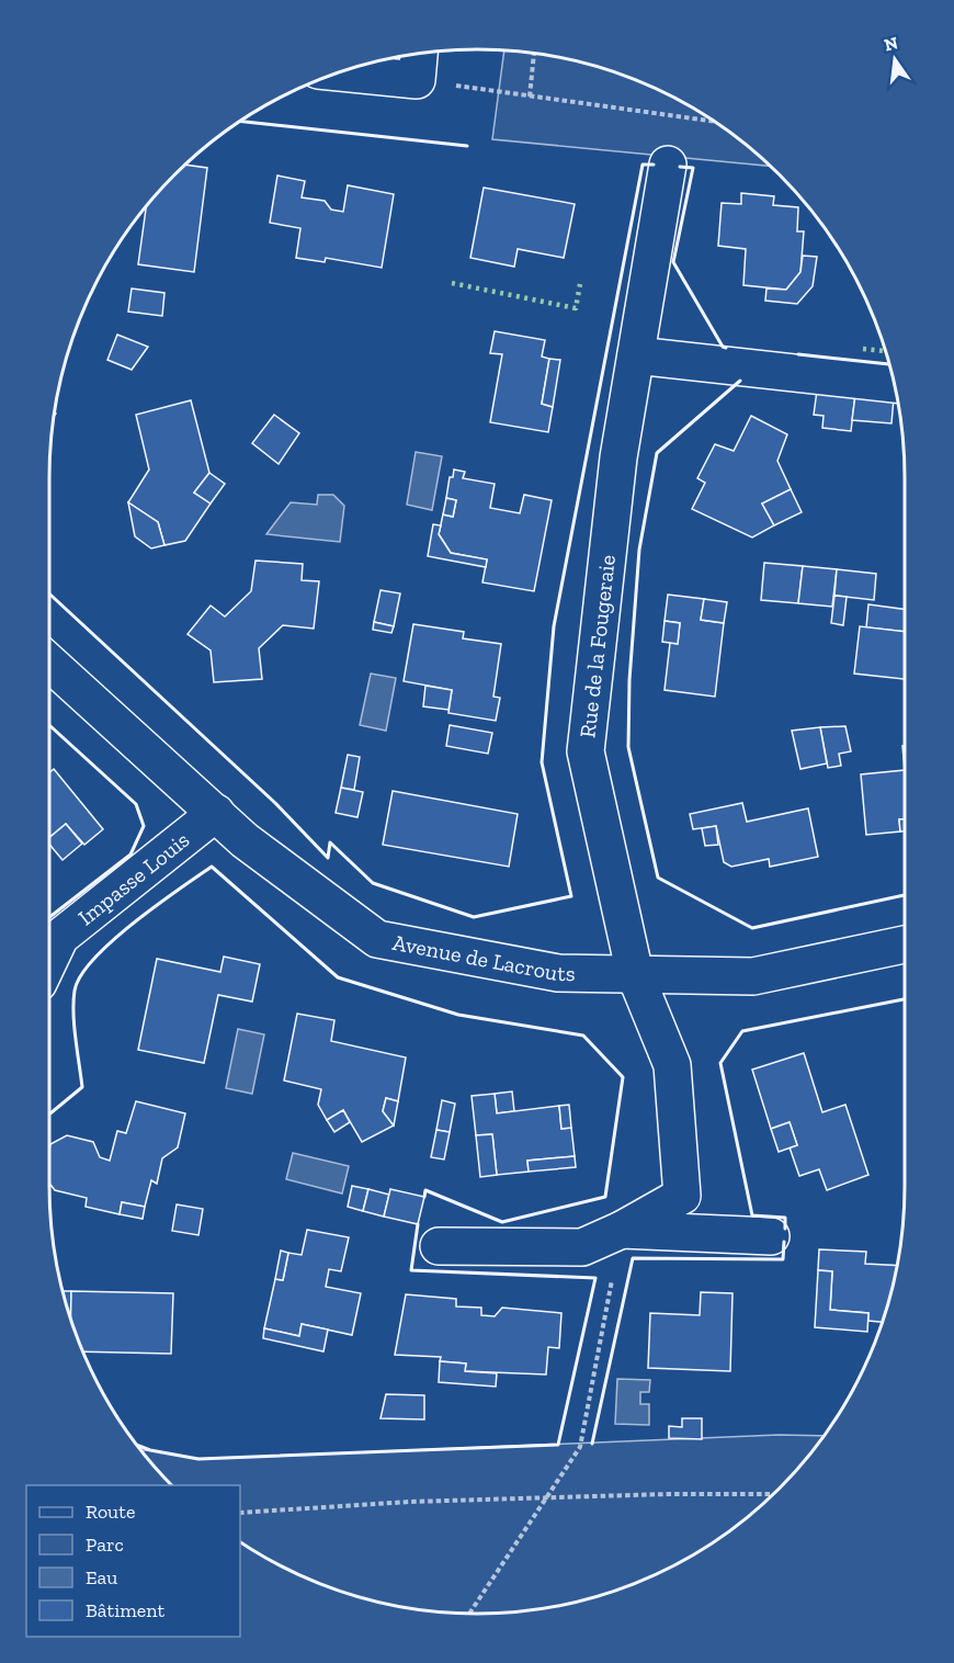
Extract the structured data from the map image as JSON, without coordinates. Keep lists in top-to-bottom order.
{
  "streets": {
    "street": ["Rue de la Fougeraie", "Impasse Louis", "Avenue de Lacrouts"]
  },
  "crossings": [
    ["Rue de la Fougeraie", "Avenue de Lacrouts"],
    ["Impasse Louis", "Avenue de Lacrouts"]
  ],
  "legend": [
    "Route",
    "Parc",
    "Eau",
    "Bâtiment"
  ],
  "north": "top"
}
